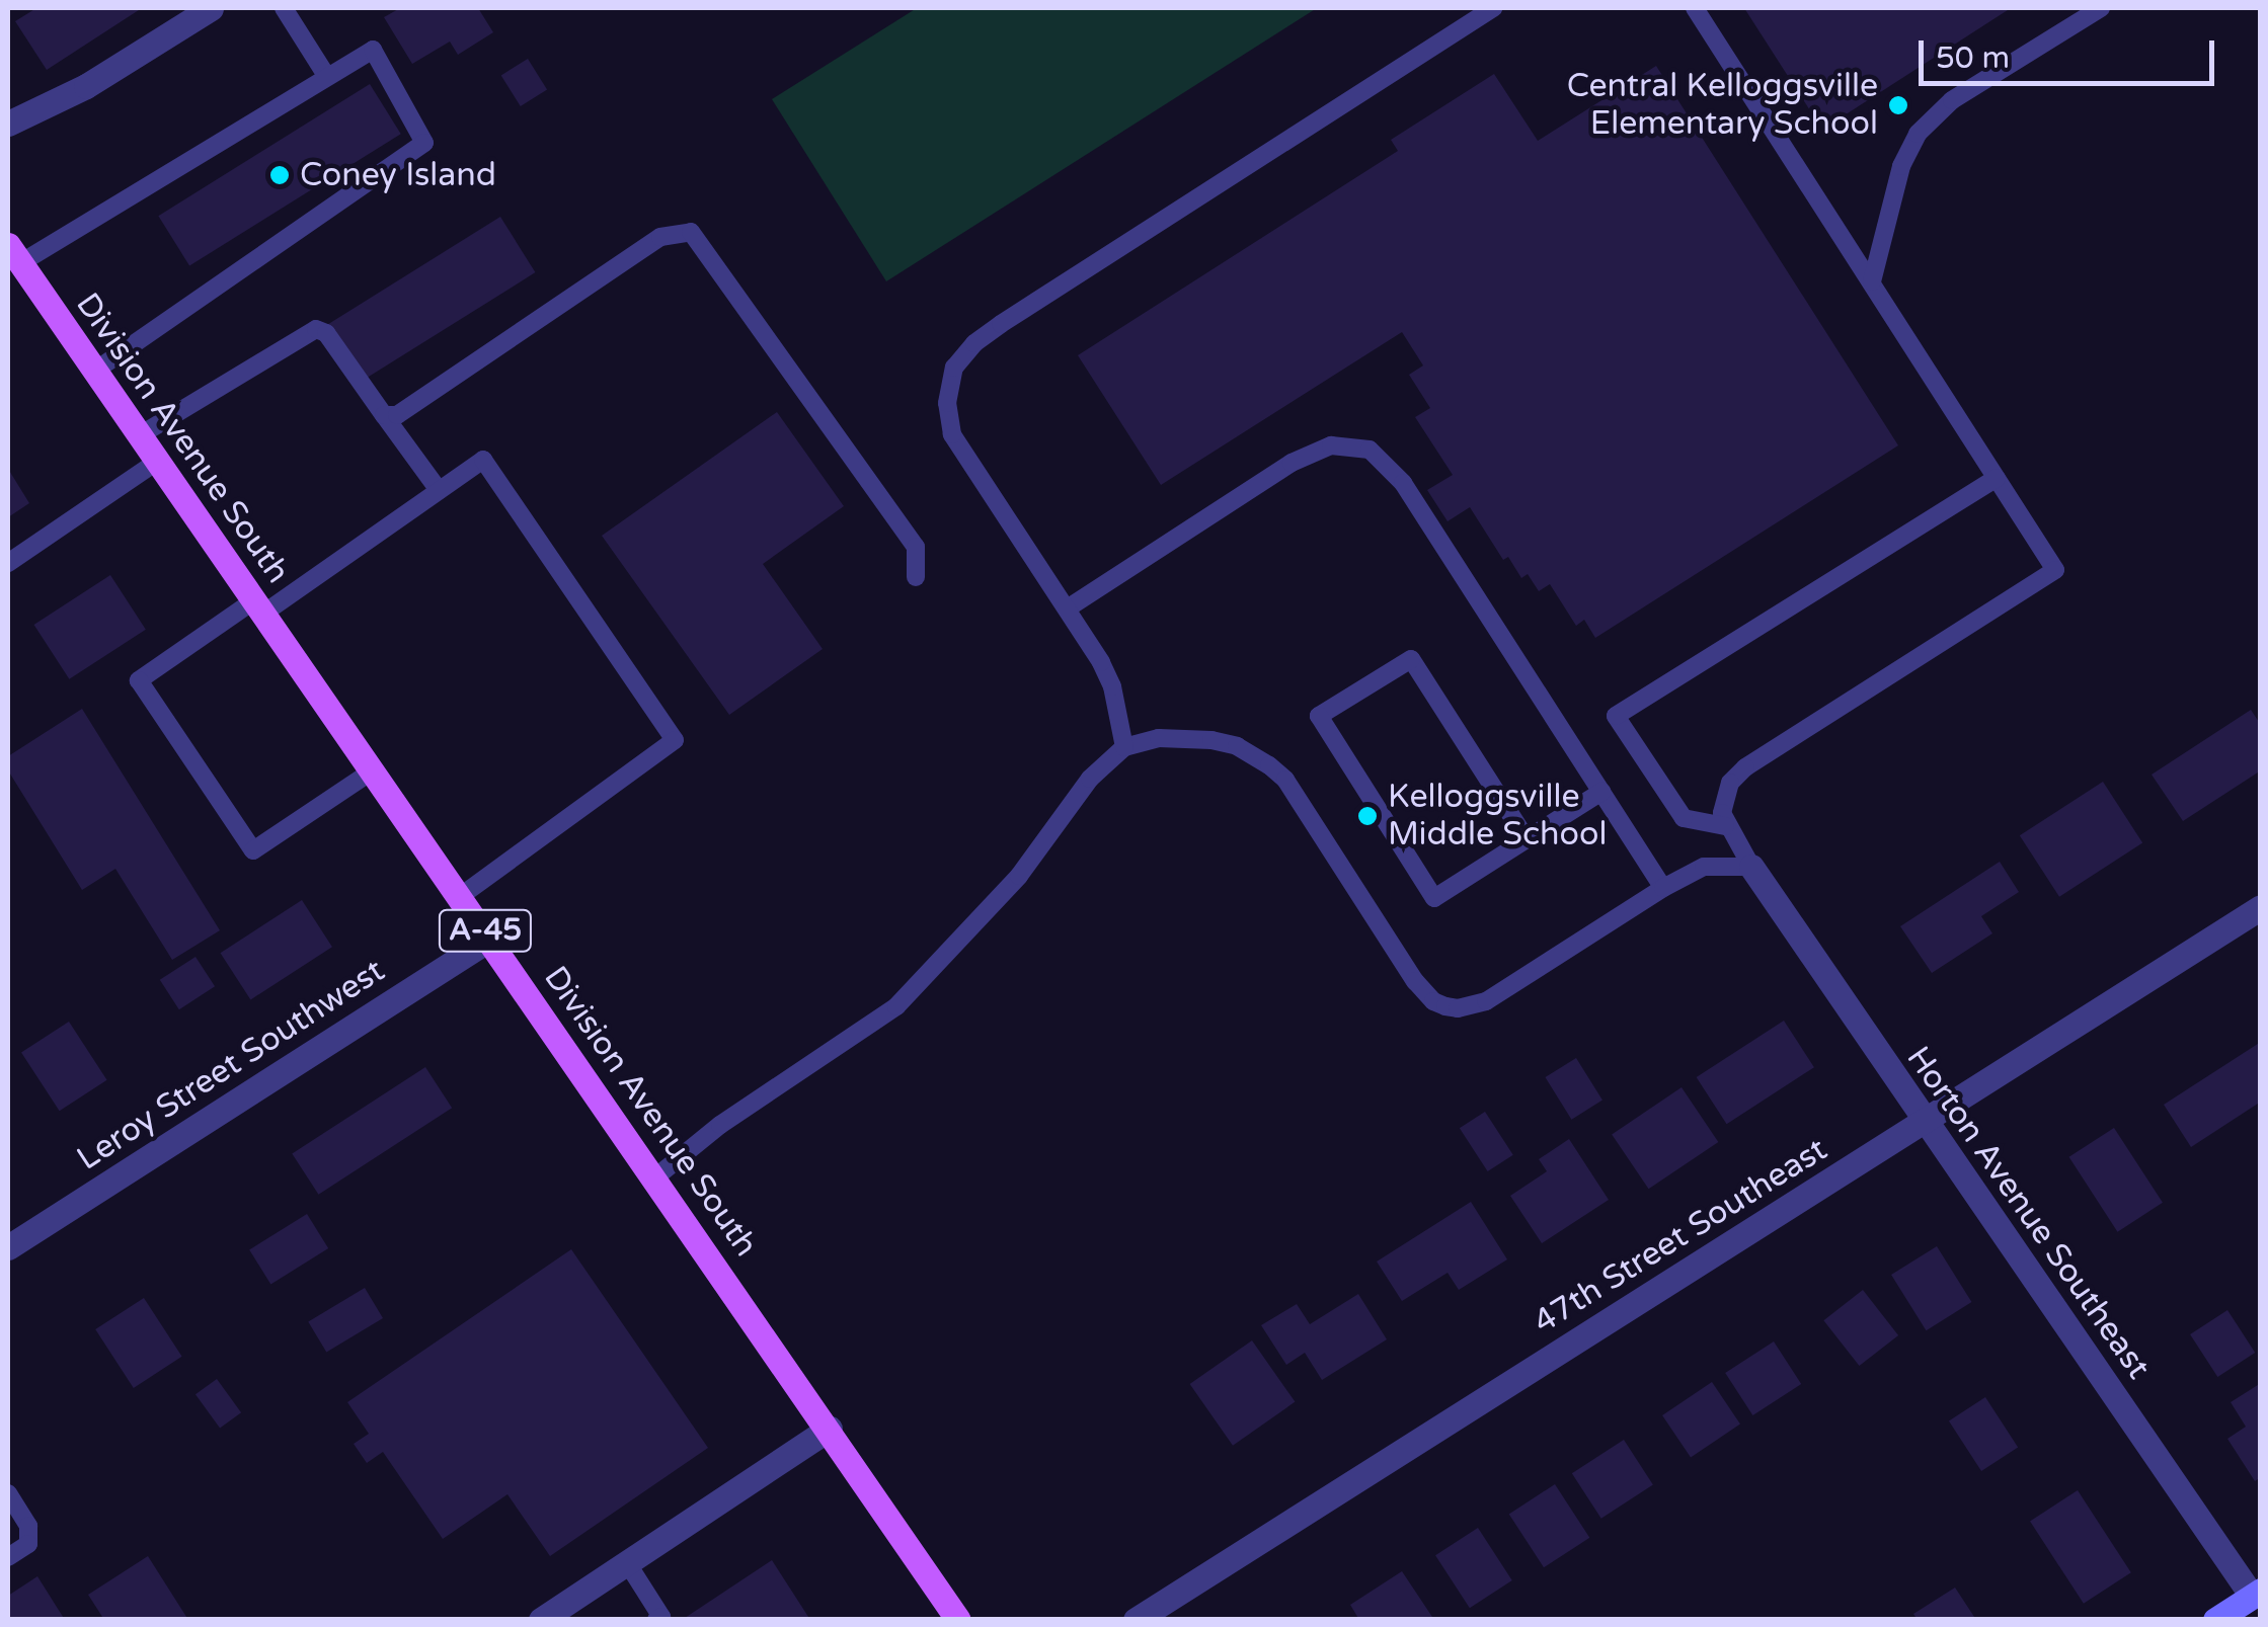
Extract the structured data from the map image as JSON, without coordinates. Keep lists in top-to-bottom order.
{
  "streets": {
    "main road": ["Division Avenue South", "A-45"],
    "street": ["Leroy Street Southwest", "Horton Avenue Southeast", "47th Street Southeast"]
  },
  "crossings": [
    ["Division Avenue South", "Leroy Street Southwest"],
    ["Horton Avenue Southeast", "47th Street Southeast"]
  ],
  "places": ["Central Kelloggsville Elementary School", "Coney Island", "Kelloggsville Middle School"],
  "scale_bar": "50 m"
}
